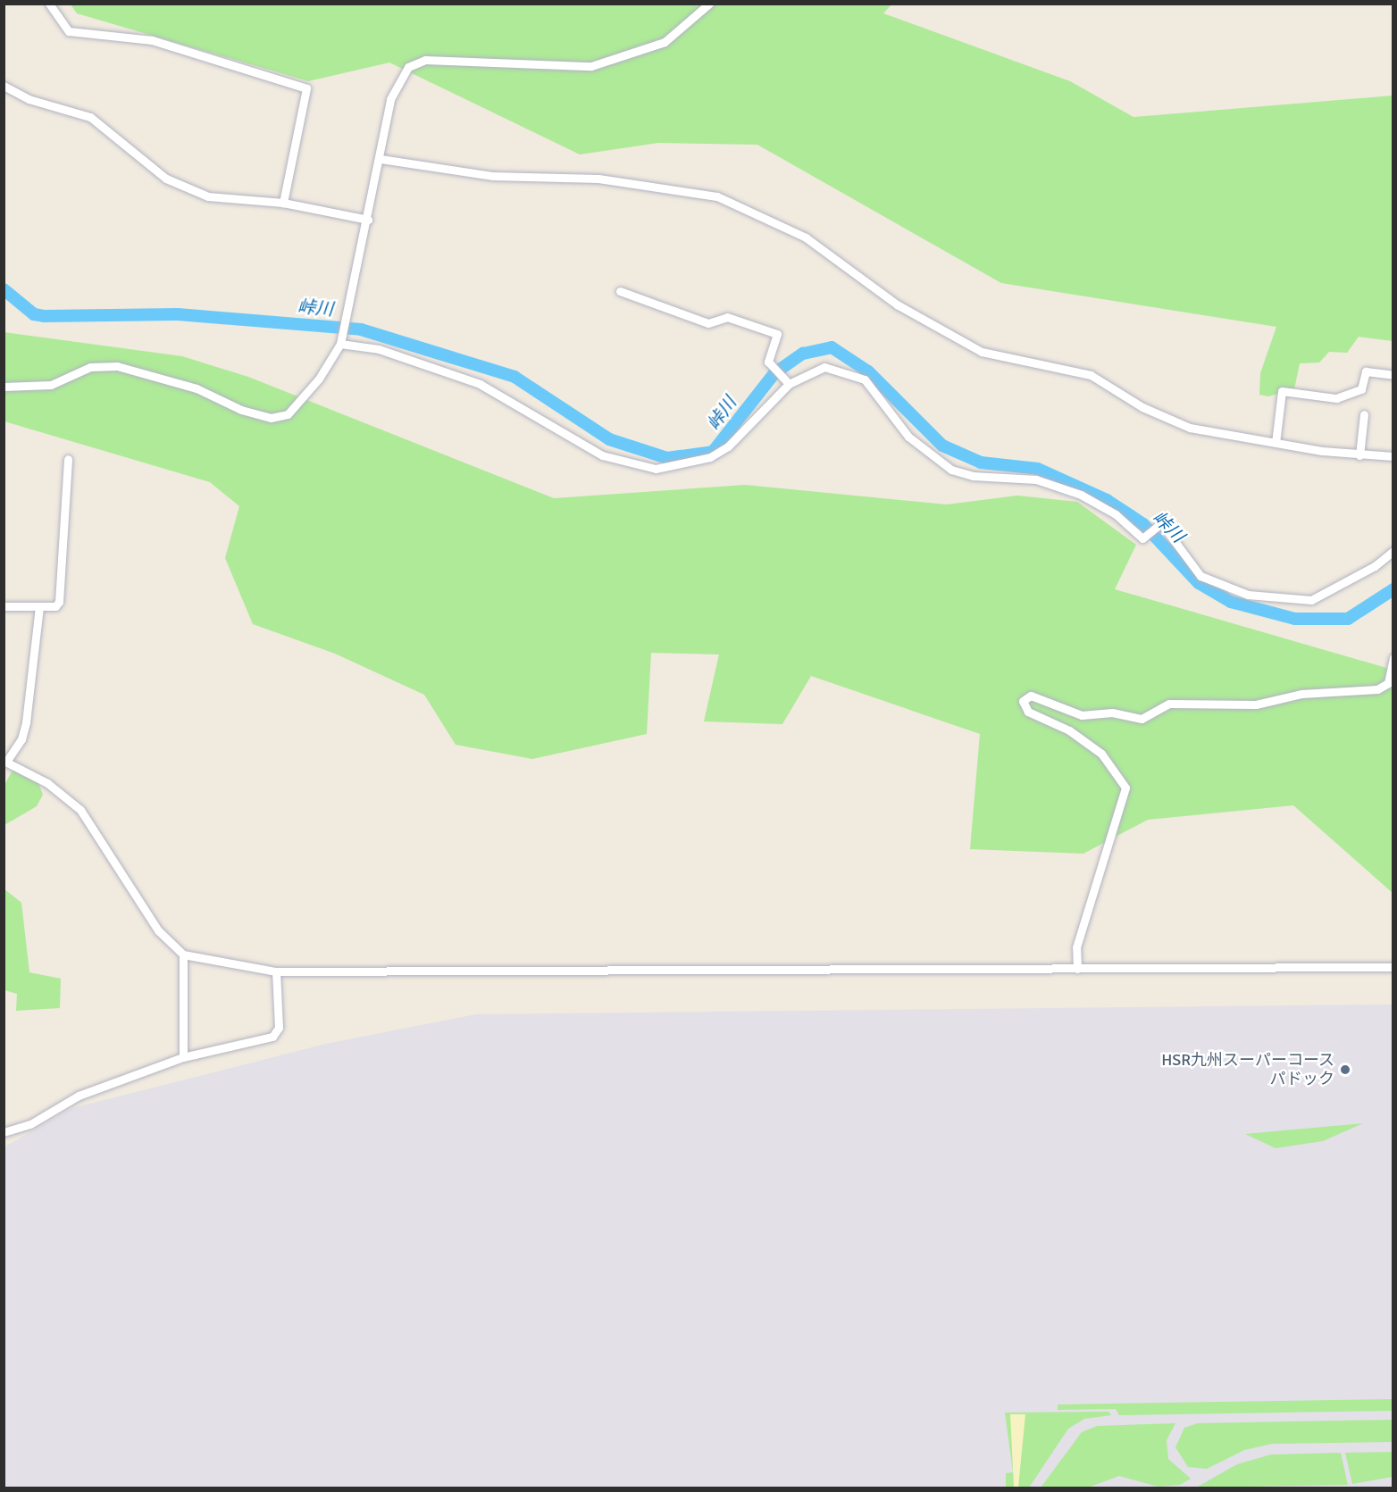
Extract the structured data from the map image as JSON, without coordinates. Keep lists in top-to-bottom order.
{
  "water": ["峠川"],
  "places": ["HSR九州スーパーコース パドック"]
}
